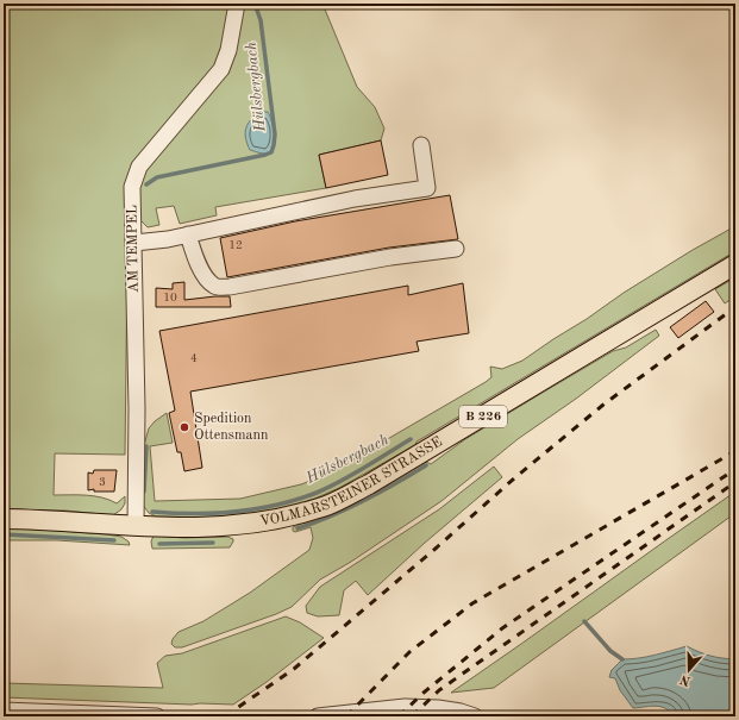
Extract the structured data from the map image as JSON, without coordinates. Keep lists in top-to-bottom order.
{
  "streets": {
    "main road": ["B 226", "VOLMARSTEINER STRASSE"],
    "street": ["AM TEMPEL"]
  },
  "crossings": [
    ["AM TEMPEL", "VOLMARSTEINER STRASSE"]
  ],
  "water": ["Hülsbergbach"],
  "places": ["Spedition Ottensmann"],
  "house_numbers": [
    "12",
    "10",
    "4",
    "3"
  ],
  "north": "bottom"
}
